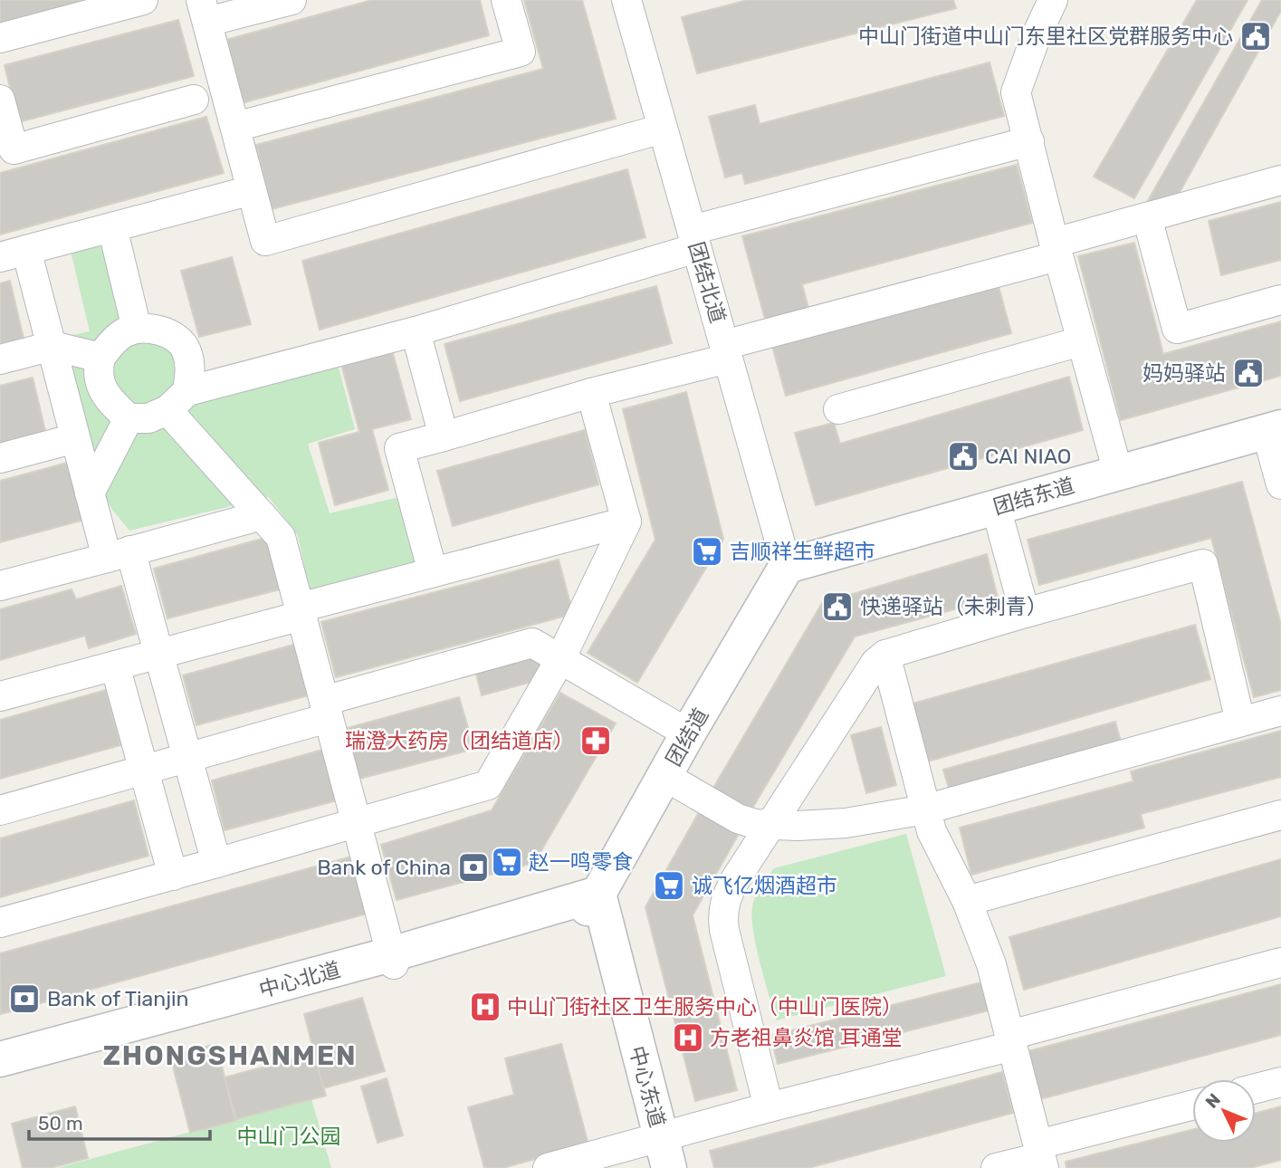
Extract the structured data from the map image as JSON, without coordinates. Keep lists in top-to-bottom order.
{
  "streets": {
    "street": [
      "团结北道",
      "团结东道",
      "团结道",
      "中心北道",
      "中心东道"
    ]
  },
  "crossings": [
    ["团结北道", "团结东道"],
    ["团结北道", "团结道"],
    ["团结东道", "团结道"],
    ["团结道", "中心北道"],
    ["团结道", "中心东道"],
    ["中心北道", "中心东道"]
  ],
  "districts": ["ZHONGSHANMEN"],
  "parks": ["中山门公园"],
  "places": {
    "public building": [
      "中山门街道中山门东里社区党群服务中心",
      "妈妈驿站",
      "CAI NIAO",
      "快递驿站（未刺青）"
    ],
    "supermarket": ["吉顺祥生鲜超市", "赵一鸣零食", "诚飞亿烟酒超市"],
    "pharmacy": ["瑞澄大药房（团结道店）"],
    "bank": ["Bank of China", "Bank of Tianjin"],
    "hospital": ["中山门街社区卫生服务中心（中山门医院）", "方老祖鼻炎馆 耳通堂"]
  },
  "scale_bar": "50 m",
  "north": "top left"
}
